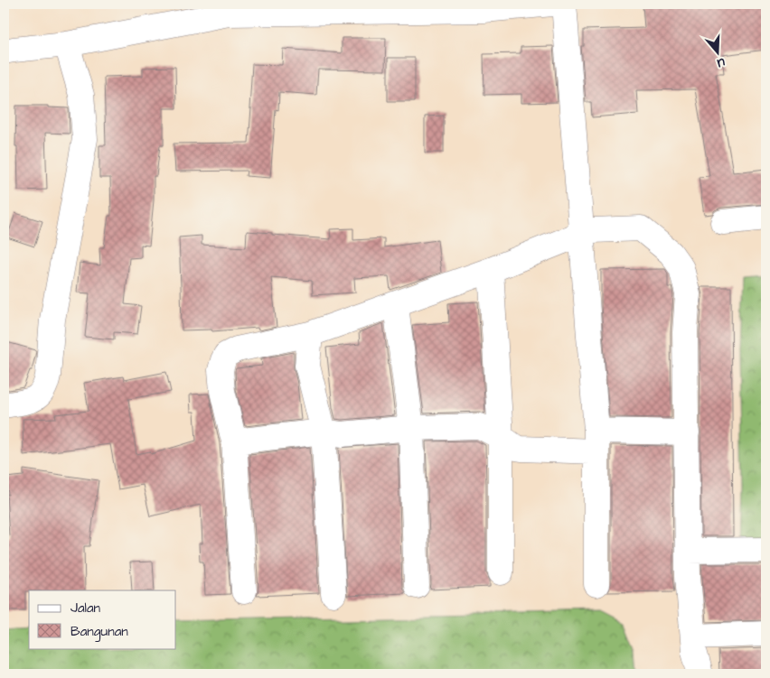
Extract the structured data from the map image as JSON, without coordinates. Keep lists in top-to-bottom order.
{
  "legend": ["Jalan", "Bangunan"],
  "north": "bottom"
}
